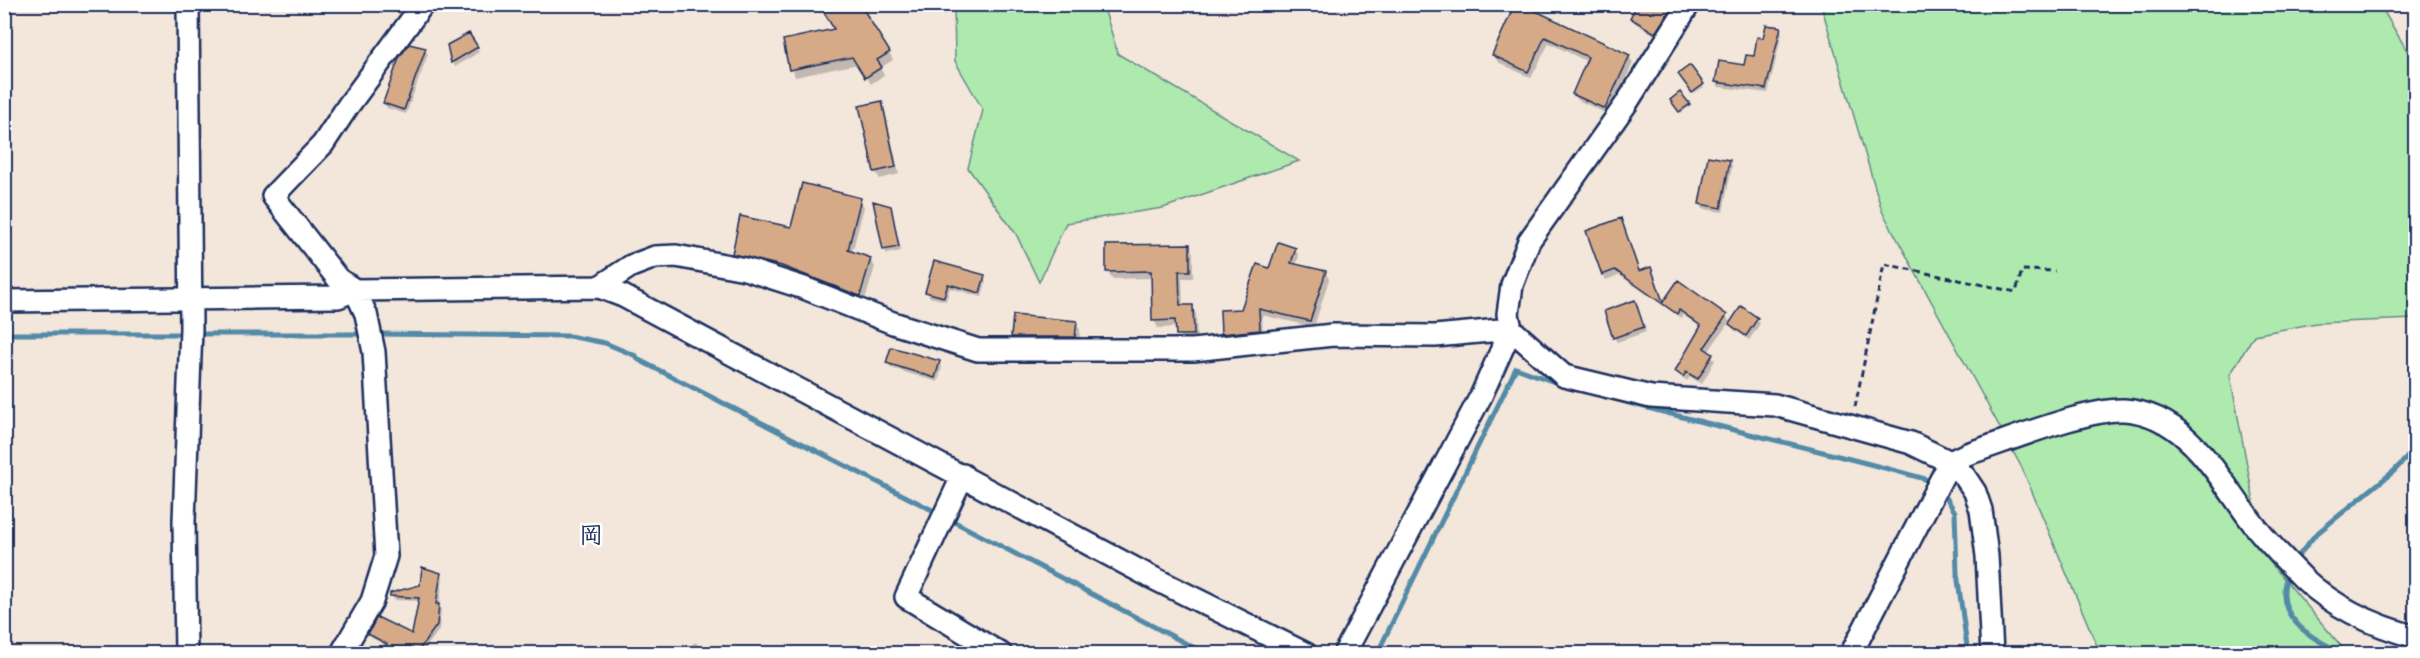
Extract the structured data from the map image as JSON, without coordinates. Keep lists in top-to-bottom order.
{
  "districts": ["岡"]
}
